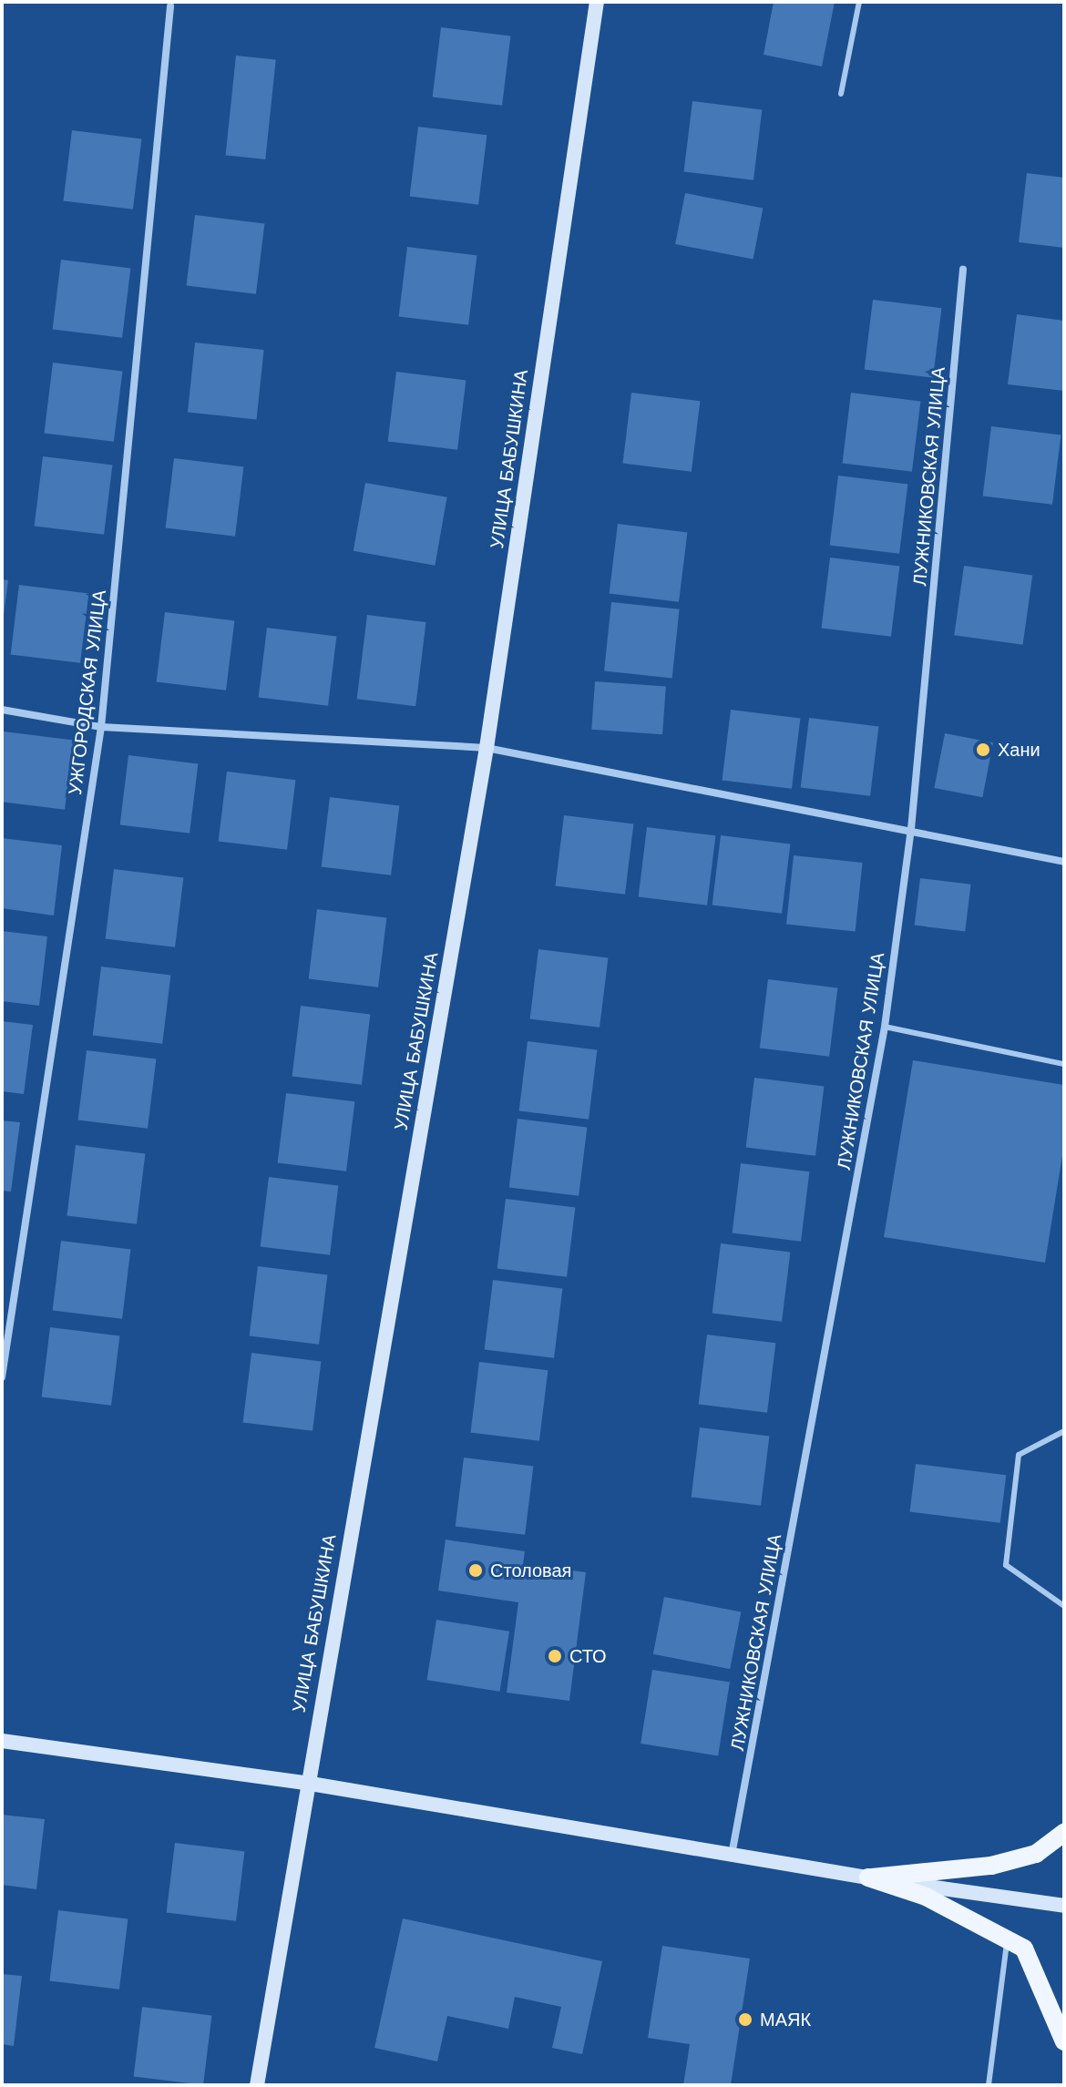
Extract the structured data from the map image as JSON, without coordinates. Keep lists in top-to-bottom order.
{
  "streets": {
    "street": ["УЛИЦА БАБУШКИНА", "ЛУЖНИКОВСКАЯ УЛИЦА", "УЖГОРОДСКАЯ УЛИЦА"]
  },
  "places": [
    "Хани",
    "Столовая",
    "СТО",
    "МАЯК"
  ]
}
